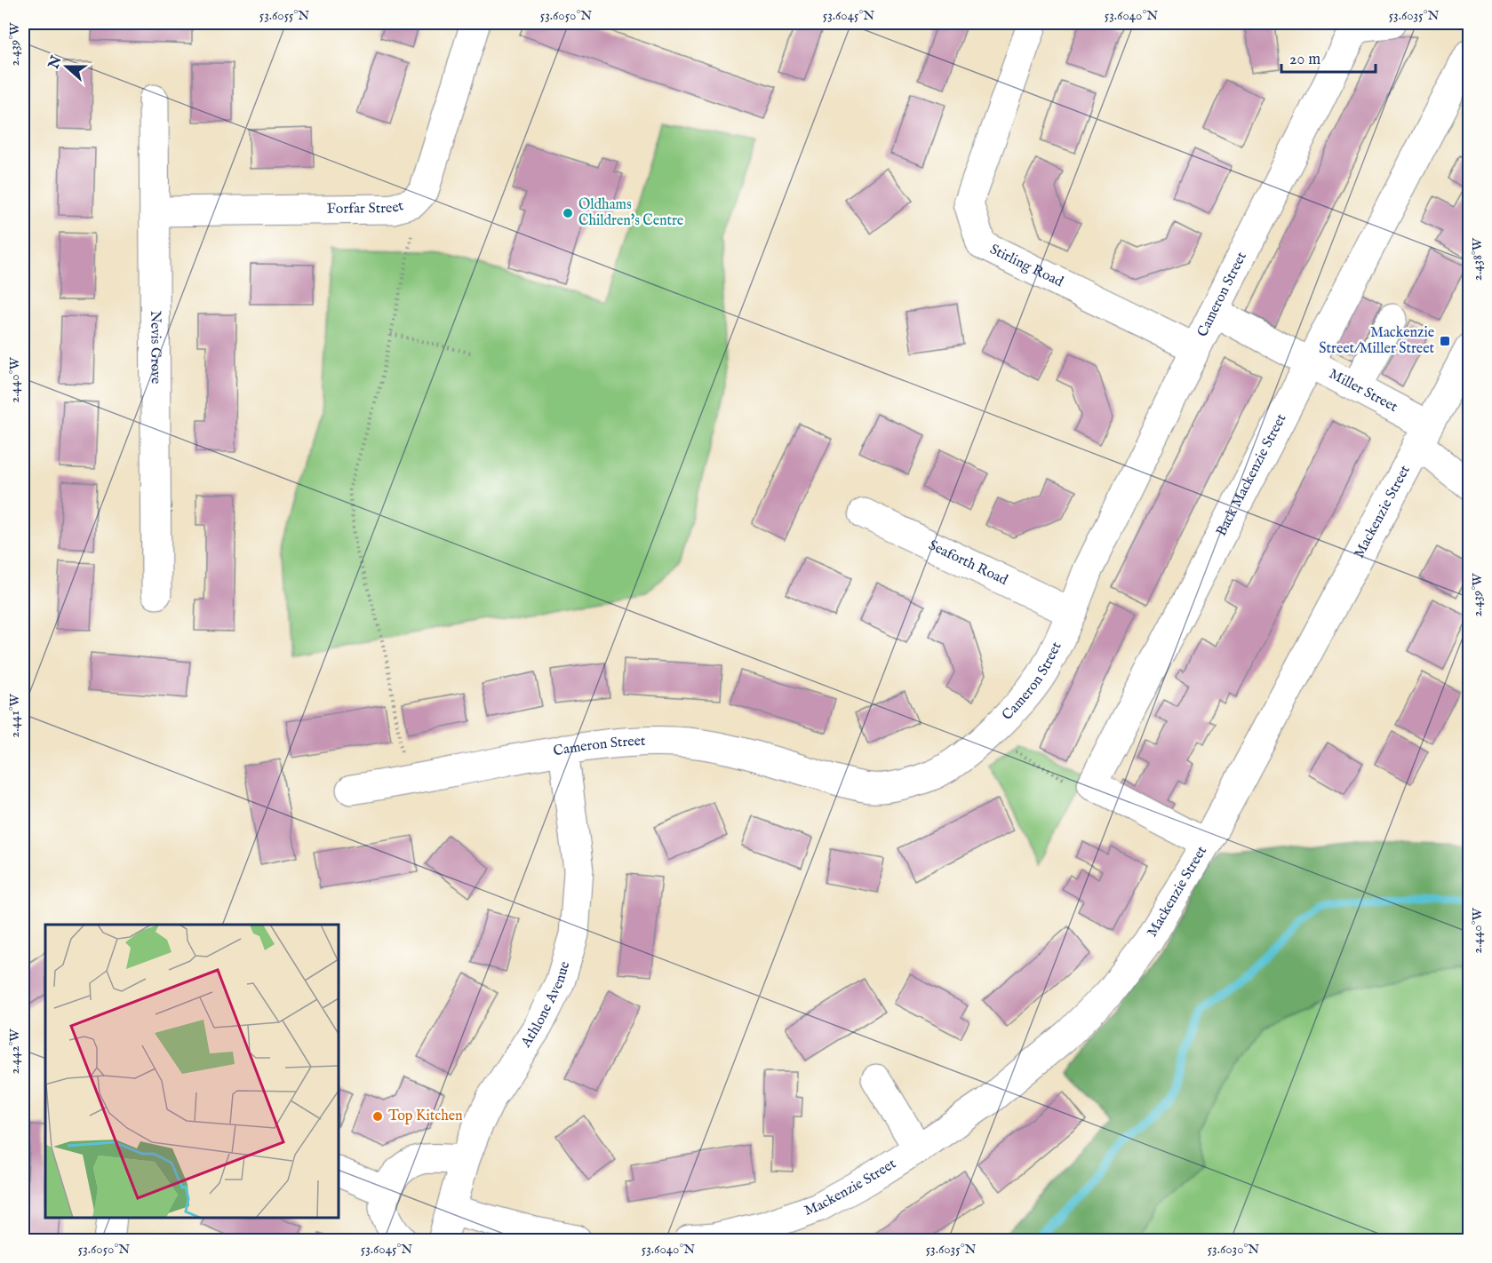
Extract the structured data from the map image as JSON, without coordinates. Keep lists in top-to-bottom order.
{
  "streets": {
    "street": [
      "Forfar Street",
      "Stirling Road",
      "Cameron Street",
      "Nevis Grove",
      "Miller Street",
      "Back Mackenzie Street",
      "Mackenzie Street",
      "Seaforth Road",
      "Athlone Avenue"
    ]
  },
  "crossings": [
    ["Forfar Street", "Nevis Grove"],
    ["Stirling Road", "Cameron Street"],
    ["Cameron Street", "Miller Street"],
    ["Cameron Street", "Seaforth Road"],
    ["Cameron Street", "Athlone Avenue"],
    ["Miller Street", "Back Mackenzie Street"],
    ["Miller Street", "Mackenzie Street"]
  ],
  "places": {
    "other": ["Oldhams Children's Centre", "Top Kitchen"],
    "transit": ["Mackenzie Street/Miller Street"]
  },
  "scale_bar": "20 m",
  "north": "left",
  "coordinates": [
    "53.6055°N",
    "53.6050°N",
    "53.6045°N",
    "53.6040°N",
    "53.6035°N",
    "2.439°W",
    "2.438°W",
    "2.440°W",
    "2.441°W",
    "2.442°W",
    "53.6030°N"
  ]
}
